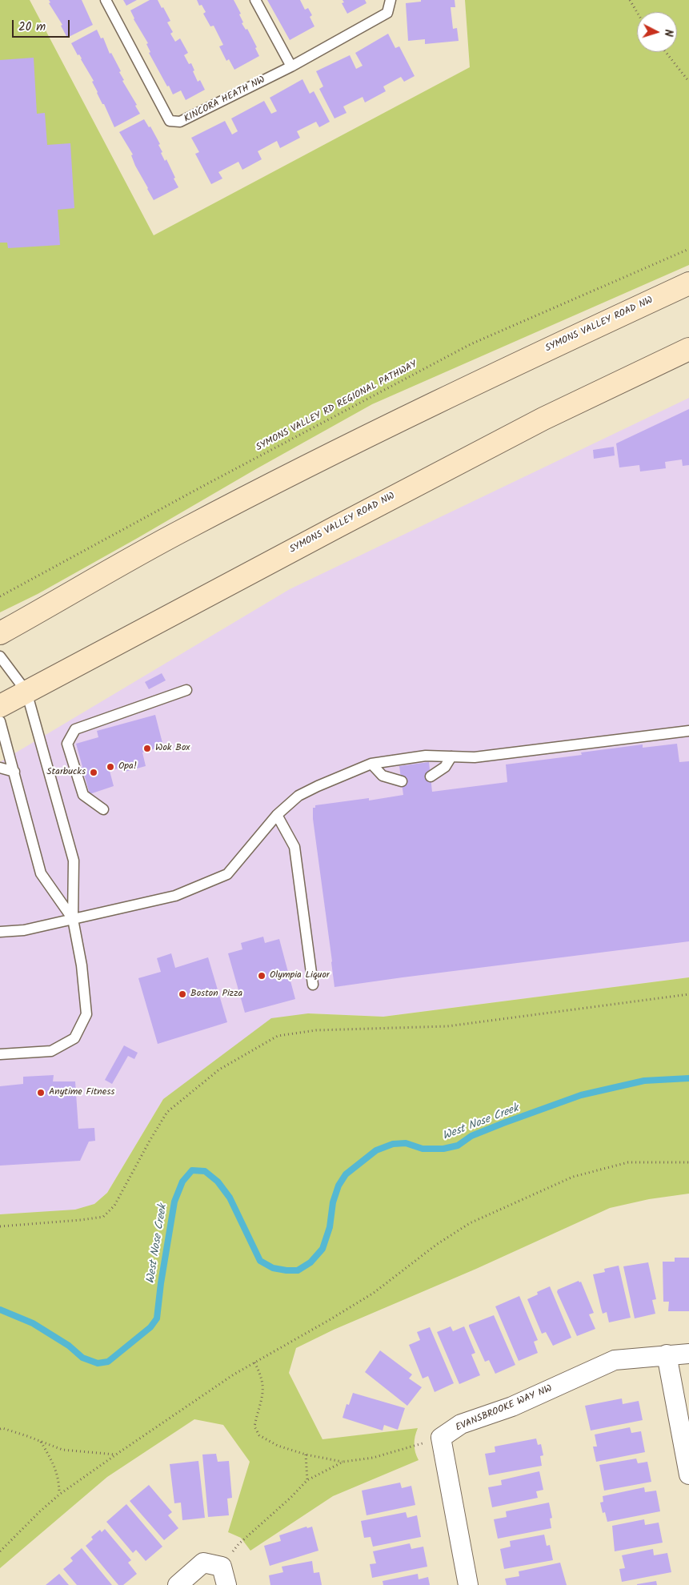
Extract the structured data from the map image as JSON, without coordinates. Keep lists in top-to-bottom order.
{
  "streets": {
    "main road": ["SYMONS VALLEY ROAD NW"],
    "street": ["EVANSBROOKE WAY NW"],
    "lane": ["KINCORA HEATH NW"],
    "path": ["SYMONS VALLEY RD REGIONAL PATHWAY"]
  },
  "water": ["West Nose Creek"],
  "places": [
    "Wok Box",
    "Opa!",
    "Starbucks",
    "Olympia Liquor",
    "Boston Pizza",
    "Anytime Fitness"
  ],
  "scale_bar": "20 m",
  "north": "right"
}
